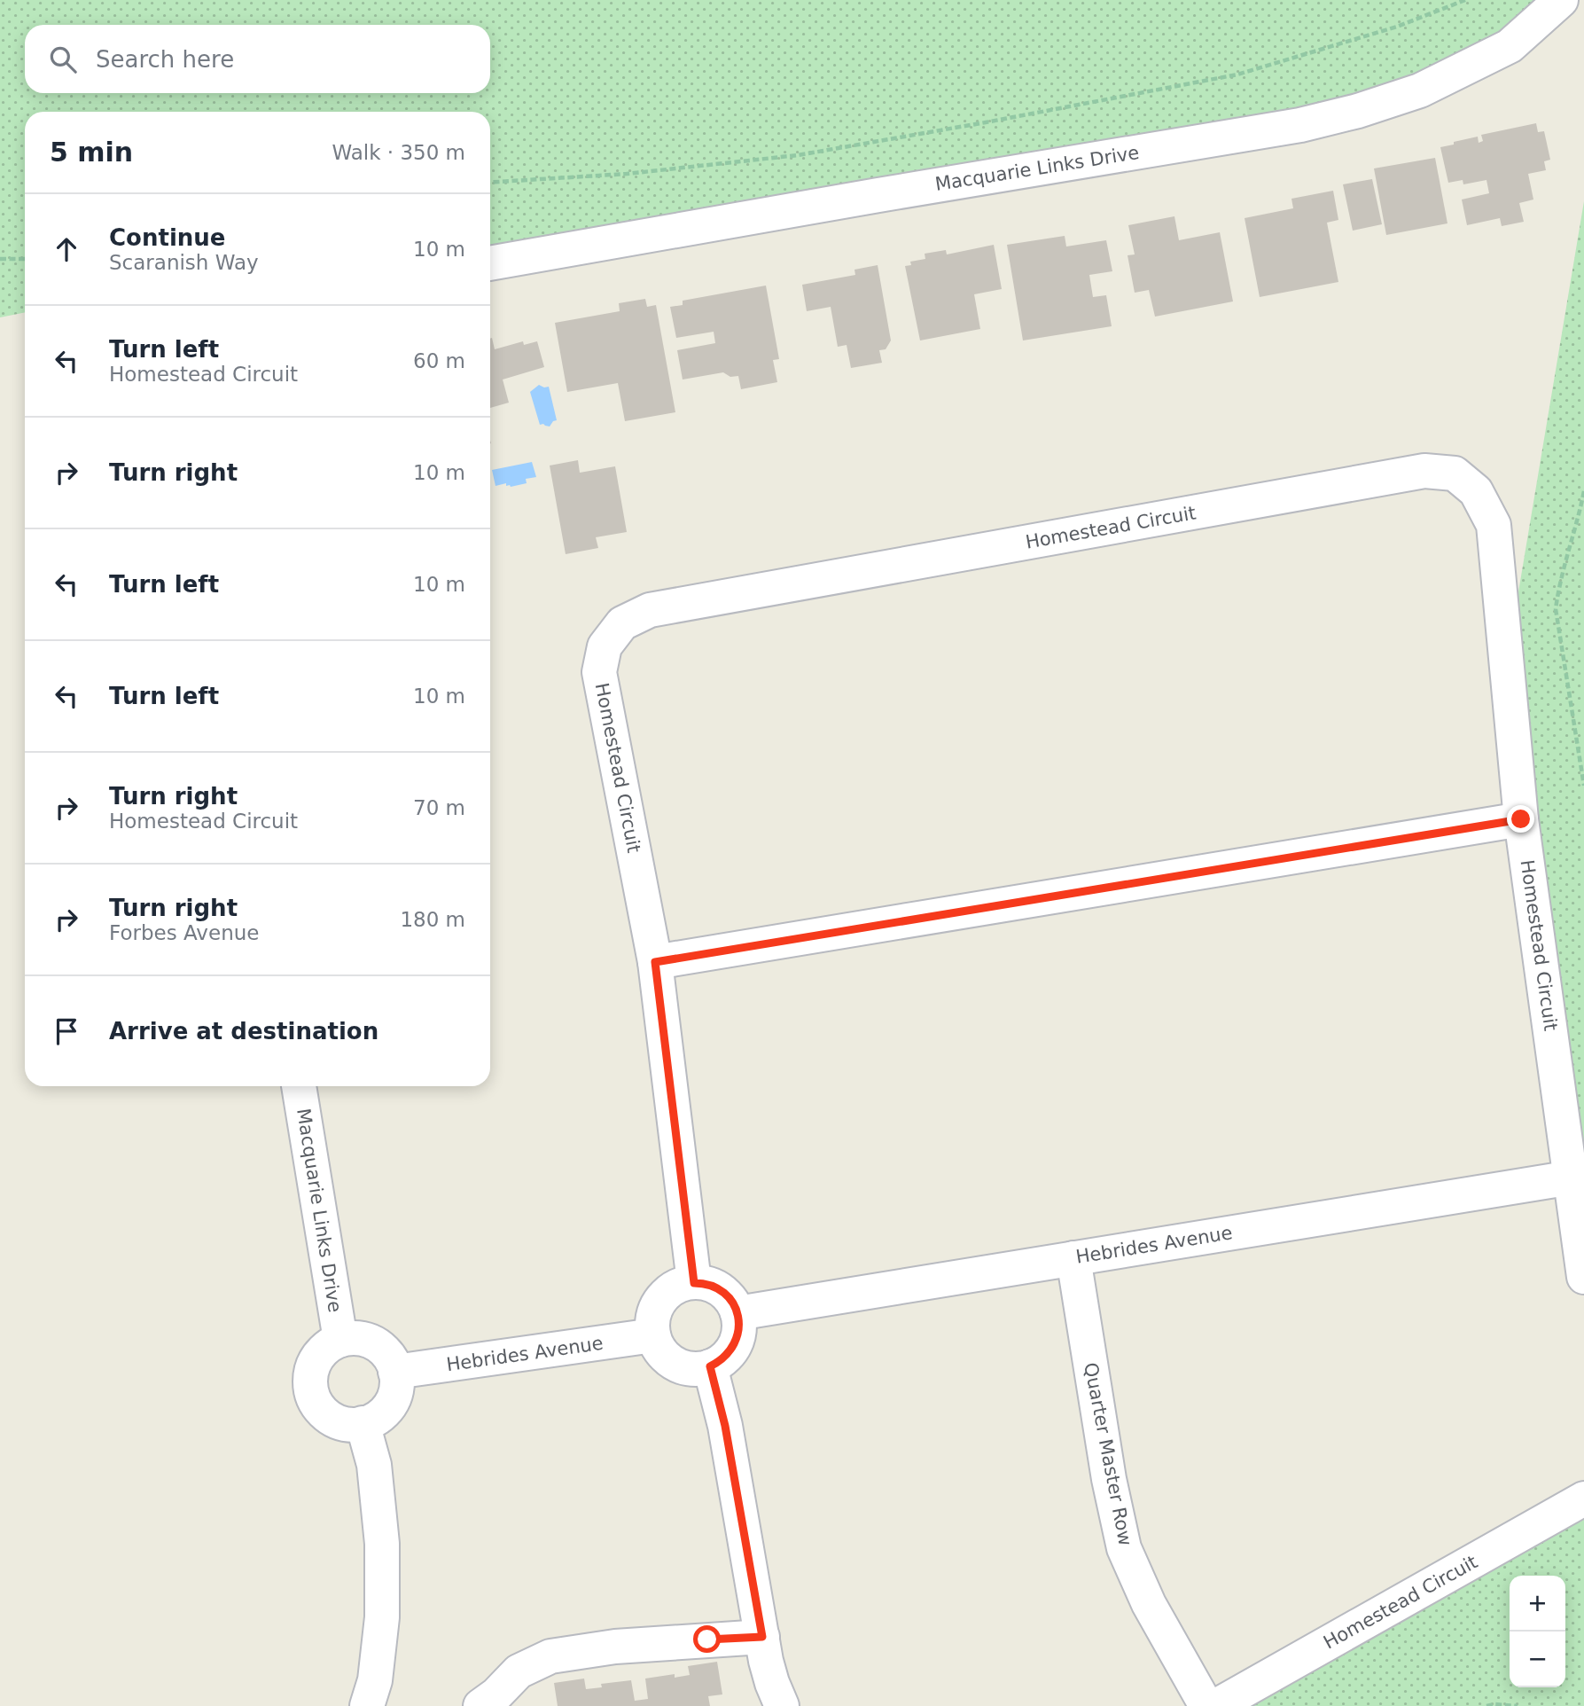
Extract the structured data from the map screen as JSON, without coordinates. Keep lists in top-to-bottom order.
{
  "streets": {
    "street": [
      "Macquarie Links Drive",
      "Homestead Circuit",
      "Hebrides Avenue",
      "Quarter Master Row"
    ]
  },
  "crossings": [
    ["Macquarie Links Drive", "Hebrides Avenue"],
    ["Homestead Circuit", "Hebrides Avenue"],
    ["Hebrides Avenue", "Quarter Master Row"]
  ],
  "page": {
    "search": "Search here",
    "heading": ["5 min", "Walk · 350 m"],
    "list": [
      ["Continue", "Scaranish Way", "10 m"],
      ["Turn left", "Homestead Circuit", "60 m"],
      ["Turn right", "10 m"],
      ["Turn left", "10 m"],
      ["Turn left", "10 m"],
      ["Turn right", "Homestead Circuit", "70 m"],
      ["Turn right", "Forbes Avenue", "180 m"],
      "Arrive at destination"
    ],
    "map_buttons": ["+", "−"]
  }
}
